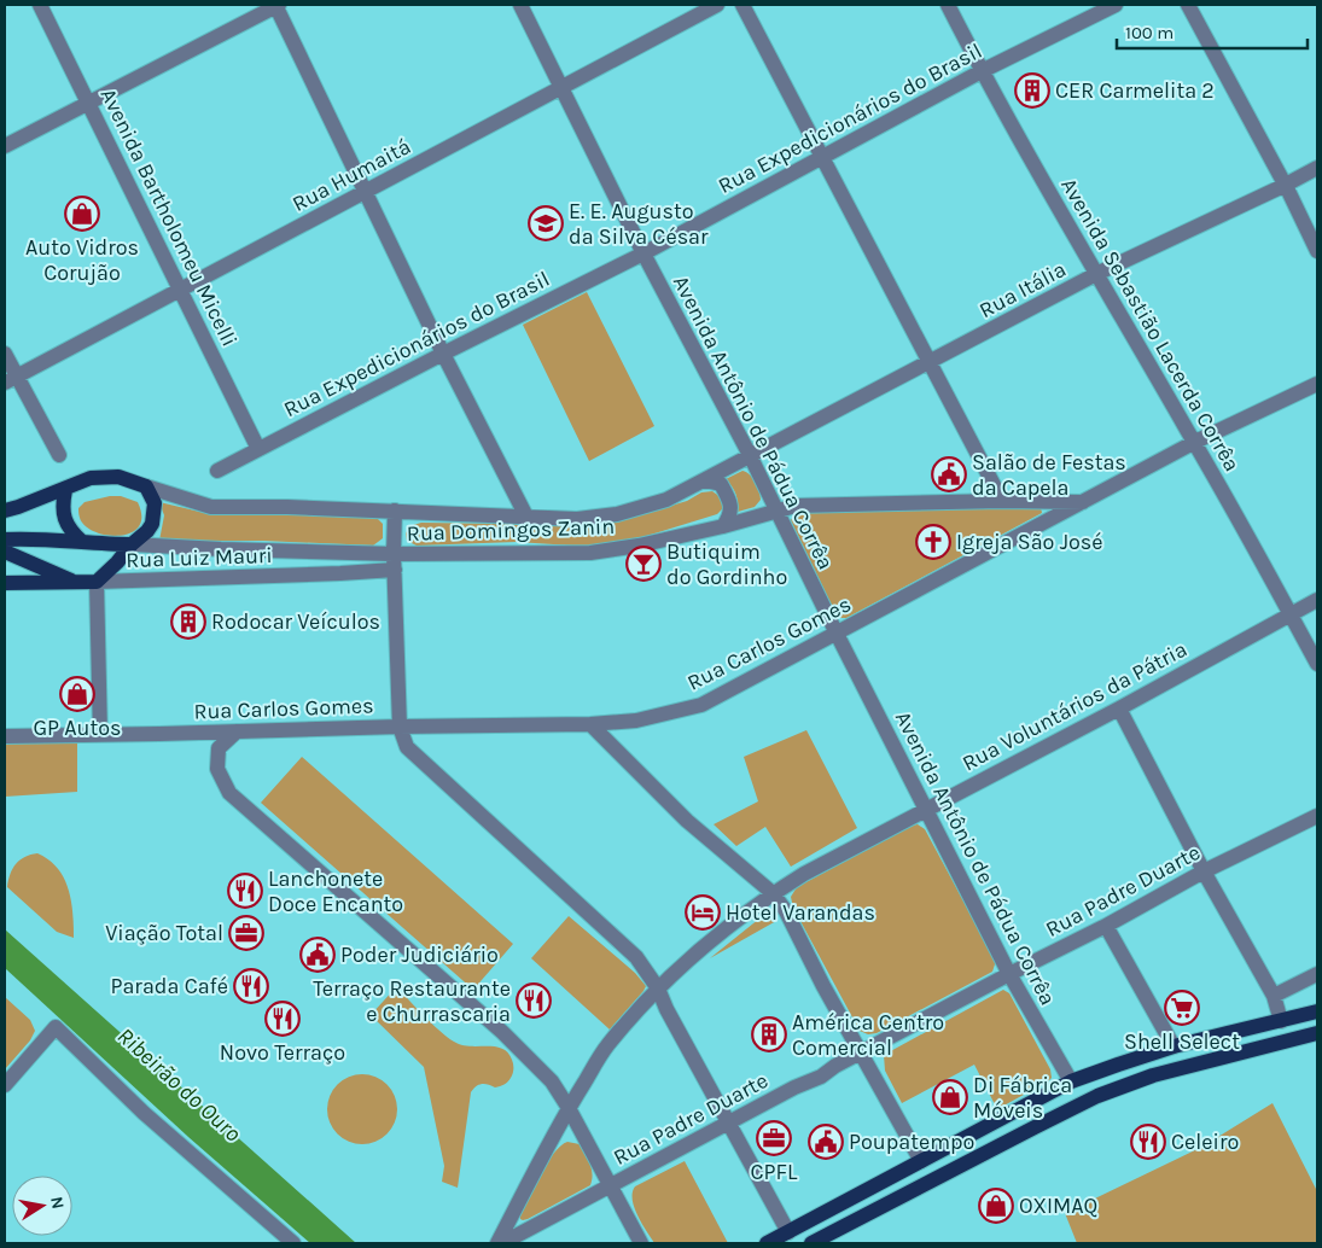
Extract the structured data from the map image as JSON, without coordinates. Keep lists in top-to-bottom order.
{
  "streets": {
    "main road": ["Rua Domingos Zanin", "Rua Luiz Mauri"],
    "street": [
      "Rua Expedicionários do Brasil",
      "Rua Humaitá",
      "Avenida Bartholomeu Micelli",
      "Rua Itália",
      "Avenida Sebastião Lacerda Corrêa",
      "Avenida Antônio de Pádua Corrêa",
      "Rua Carlos Gomes",
      "Rua Voluntários da Pátria",
      "Rua Padre Duarte"
    ]
  },
  "crossings": [
    ["Rua Expedicionários do Brasil", "Avenida Bartholomeu Micelli"],
    ["Rua Expedicionários do Brasil", "Avenida Sebastião Lacerda Corrêa"],
    ["Rua Expedicionários do Brasil", "Avenida Antônio de Pádua Corrêa"],
    ["Rua Humaitá", "Avenida Bartholomeu Micelli"],
    ["Rua Humaitá", "Avenida Antônio de Pádua Corrêa"],
    ["Rua Itália", "Avenida Sebastião Lacerda Corrêa"],
    ["Rua Itália", "Avenida Antônio de Pádua Corrêa"],
    ["Rua Itália", "Rua Domingos Zanin"],
    ["Avenida Sebastião Lacerda Corrêa", "Rua Carlos Gomes"],
    ["Avenida Sebastião Lacerda Corrêa", "Rua Voluntários da Pátria"],
    ["Avenida Antônio de Pádua Corrêa", "Rua Domingos Zanin"],
    ["Avenida Antônio de Pádua Corrêa", "Rua Carlos Gomes"],
    ["Avenida Antônio de Pádua Corrêa", "Rua Voluntários da Pátria"],
    ["Avenida Antônio de Pádua Corrêa", "Rua Padre Duarte"],
    ["Rua Domingos Zanin", "Rua Luiz Mauri"],
    ["Rua Domingos Zanin", "Rua Carlos Gomes"]
  ],
  "water": ["Ribeirão do Ouro"],
  "places": {
    "building": ["CER Carmelita 2", "Rodocar Veículos", "América Centro Comercial"],
    "shop": [
      "Auto Vidros Corujão",
      "GP Autos",
      "Di Fábrica Móveis",
      "OXIMAQ"
    ],
    "school or university": ["E. E. Augusto da Silva César"],
    "public building": ["Salão de Festas da Capela", "Poder Judiciário", "Poupatempo"],
    "church": ["Igreja São José"],
    "bar": ["Butiquim do Gordinho"],
    "restaurant": [
      "Lanchonete Doce Encanto",
      "Parada Café",
      "Terraço Restaurante e Churrascaria",
      "Novo Terraço",
      "Celeiro"
    ],
    "hotel": ["Hotel Varandas"],
    "office": ["Viação Total", "CPFL"],
    "supermarket": ["Shell Select"]
  },
  "scale_bar": "100 m",
  "north": "right"
}
